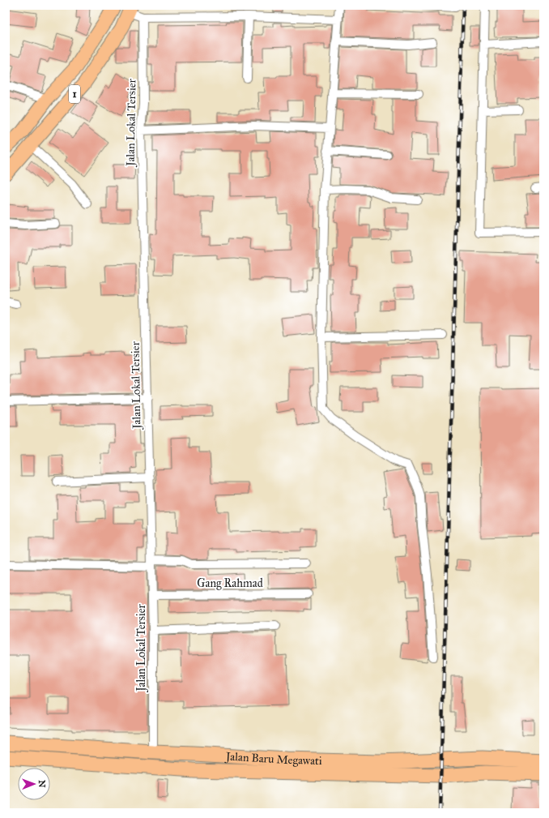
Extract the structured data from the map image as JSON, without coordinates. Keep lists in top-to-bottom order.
{
  "streets": {
    "highway": ["Jalan Baru Megawati"],
    "main road": ["1"],
    "street": ["Jalan Lokal Tersier", "Gang Rahmad"]
  },
  "crossings": [
    ["Jalan Lokal Tersier", "Gang Rahmad"],
    ["Jalan Lokal Tersier", "Jalan Baru Megawati"]
  ],
  "north": "right"
}
